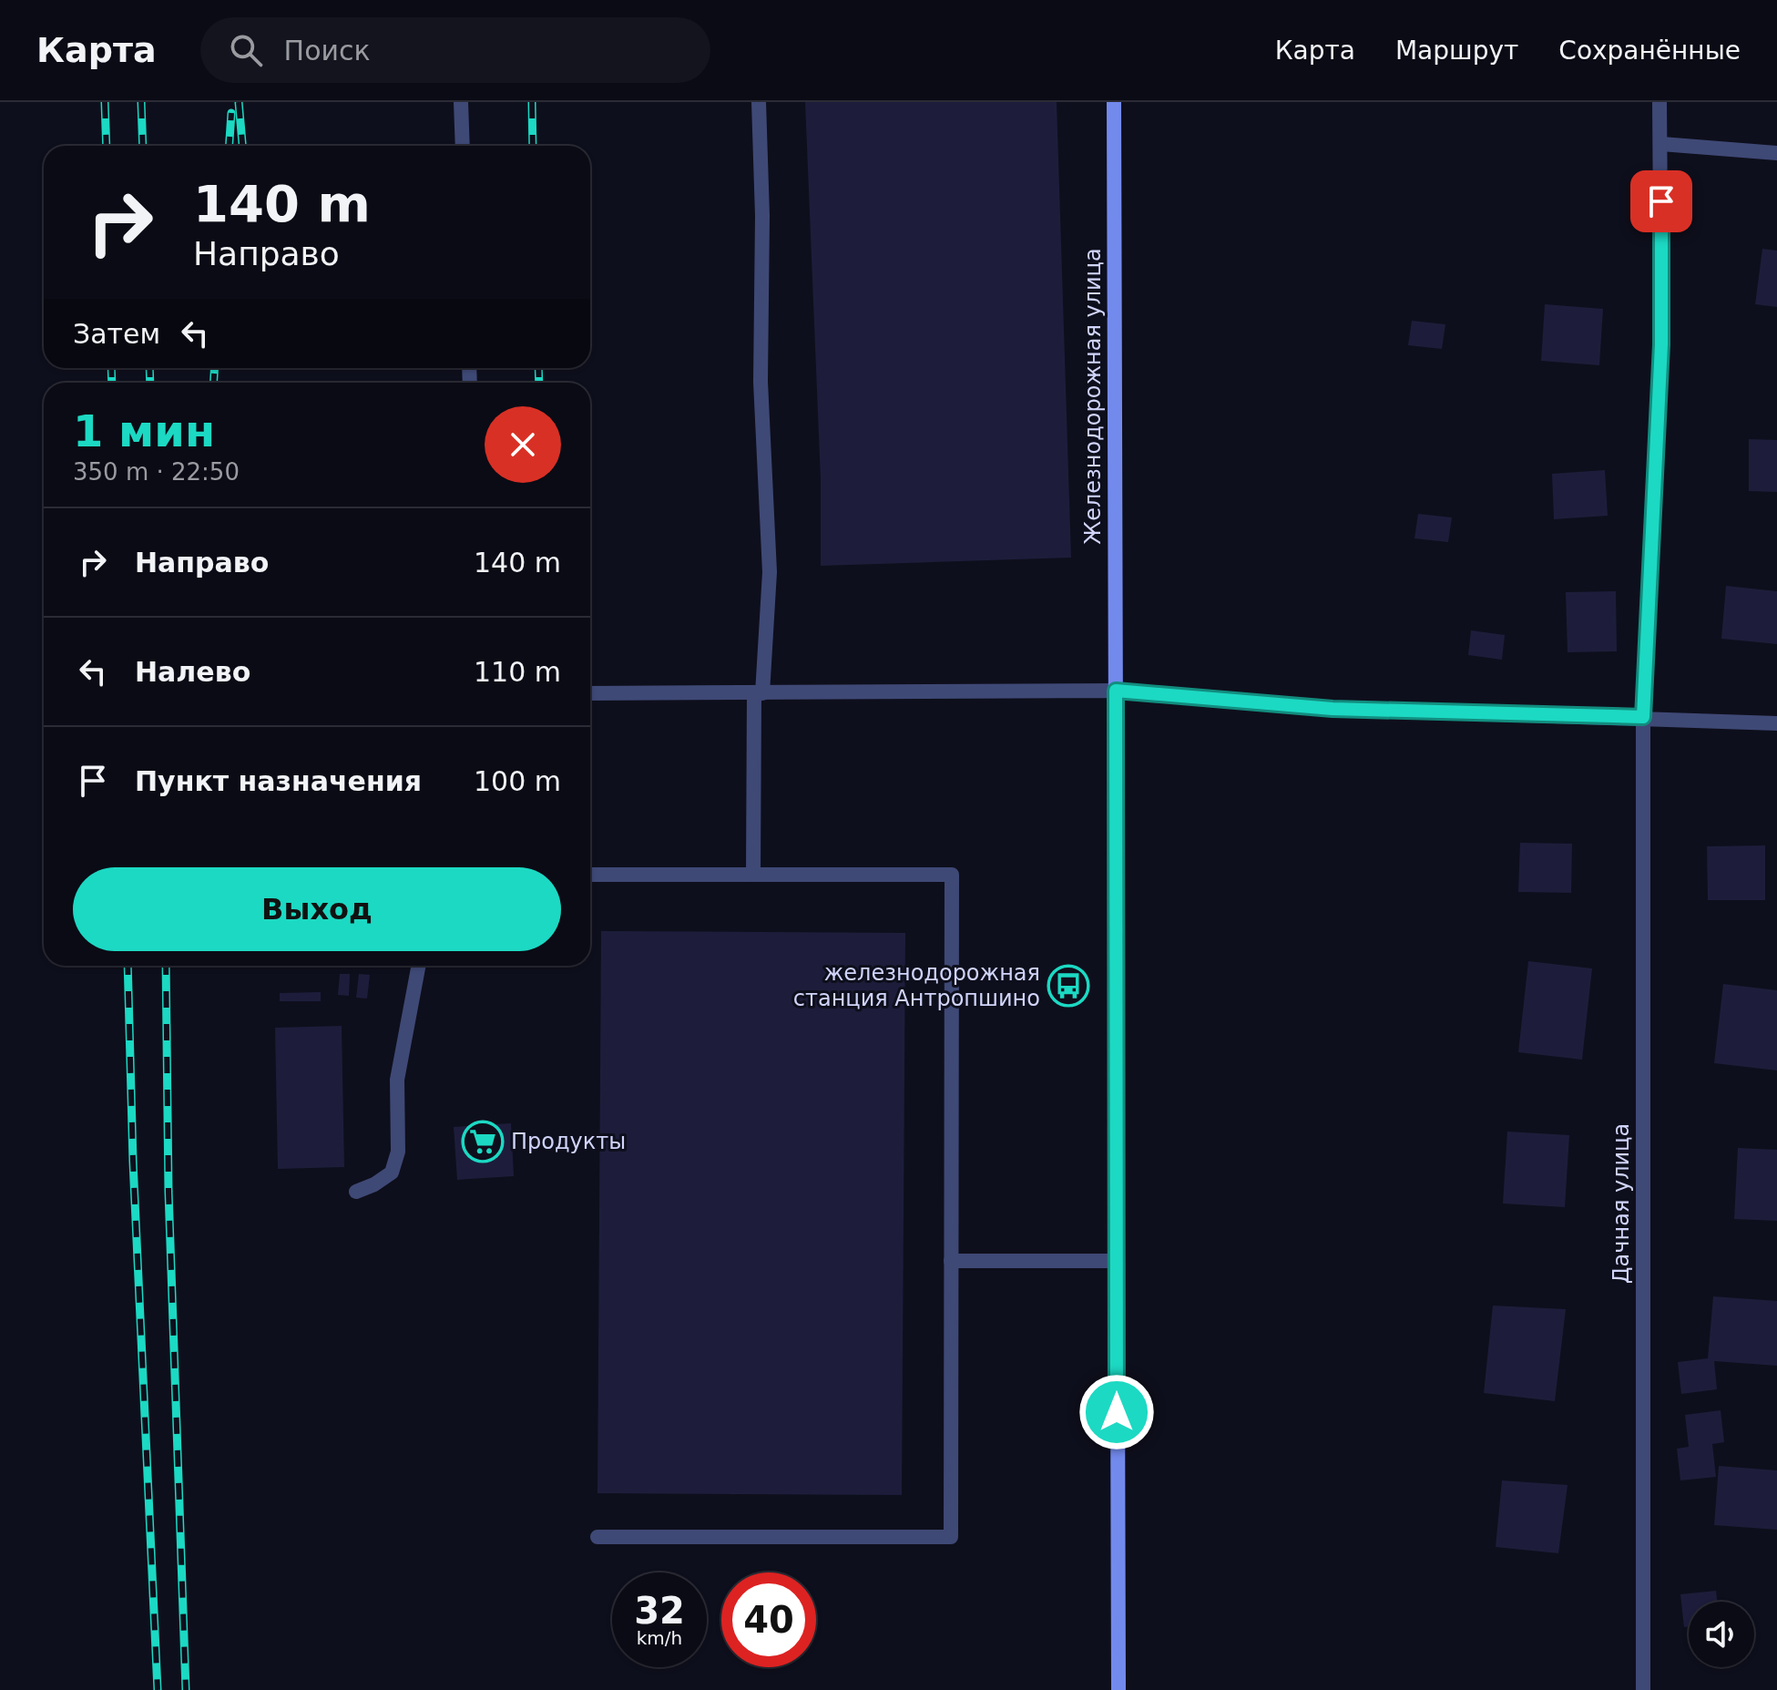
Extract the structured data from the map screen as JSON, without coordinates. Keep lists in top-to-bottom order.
{
  "streets": {
    "street": ["Железнодорожная улица", "Дачная улица"]
  },
  "places": {
    "bus stop": ["железнодорожная станция Антропшино"],
    "supermarket": ["Продукты"]
  },
  "page": {
    "header": "Карта",
    "search": "Поиск",
    "nav": ["Карта", "Маршрут", "Сохранённые"],
    "turn": ["140 m", "Направо"],
    "then": "Затем",
    "heading": ["1 мин", "350 m · 22:50"],
    "list": [
      {
        "name": "Направо",
        "value": "140 m"
      },
      {
        "name": "Налево",
        "value": "110 m"
      },
      {
        "name": "Пункт назначения",
        "value": "100 m"
      }
    ],
    "buttons": "Выход",
    "speed": "32 km/h",
    "limit": "40"
  }
}
